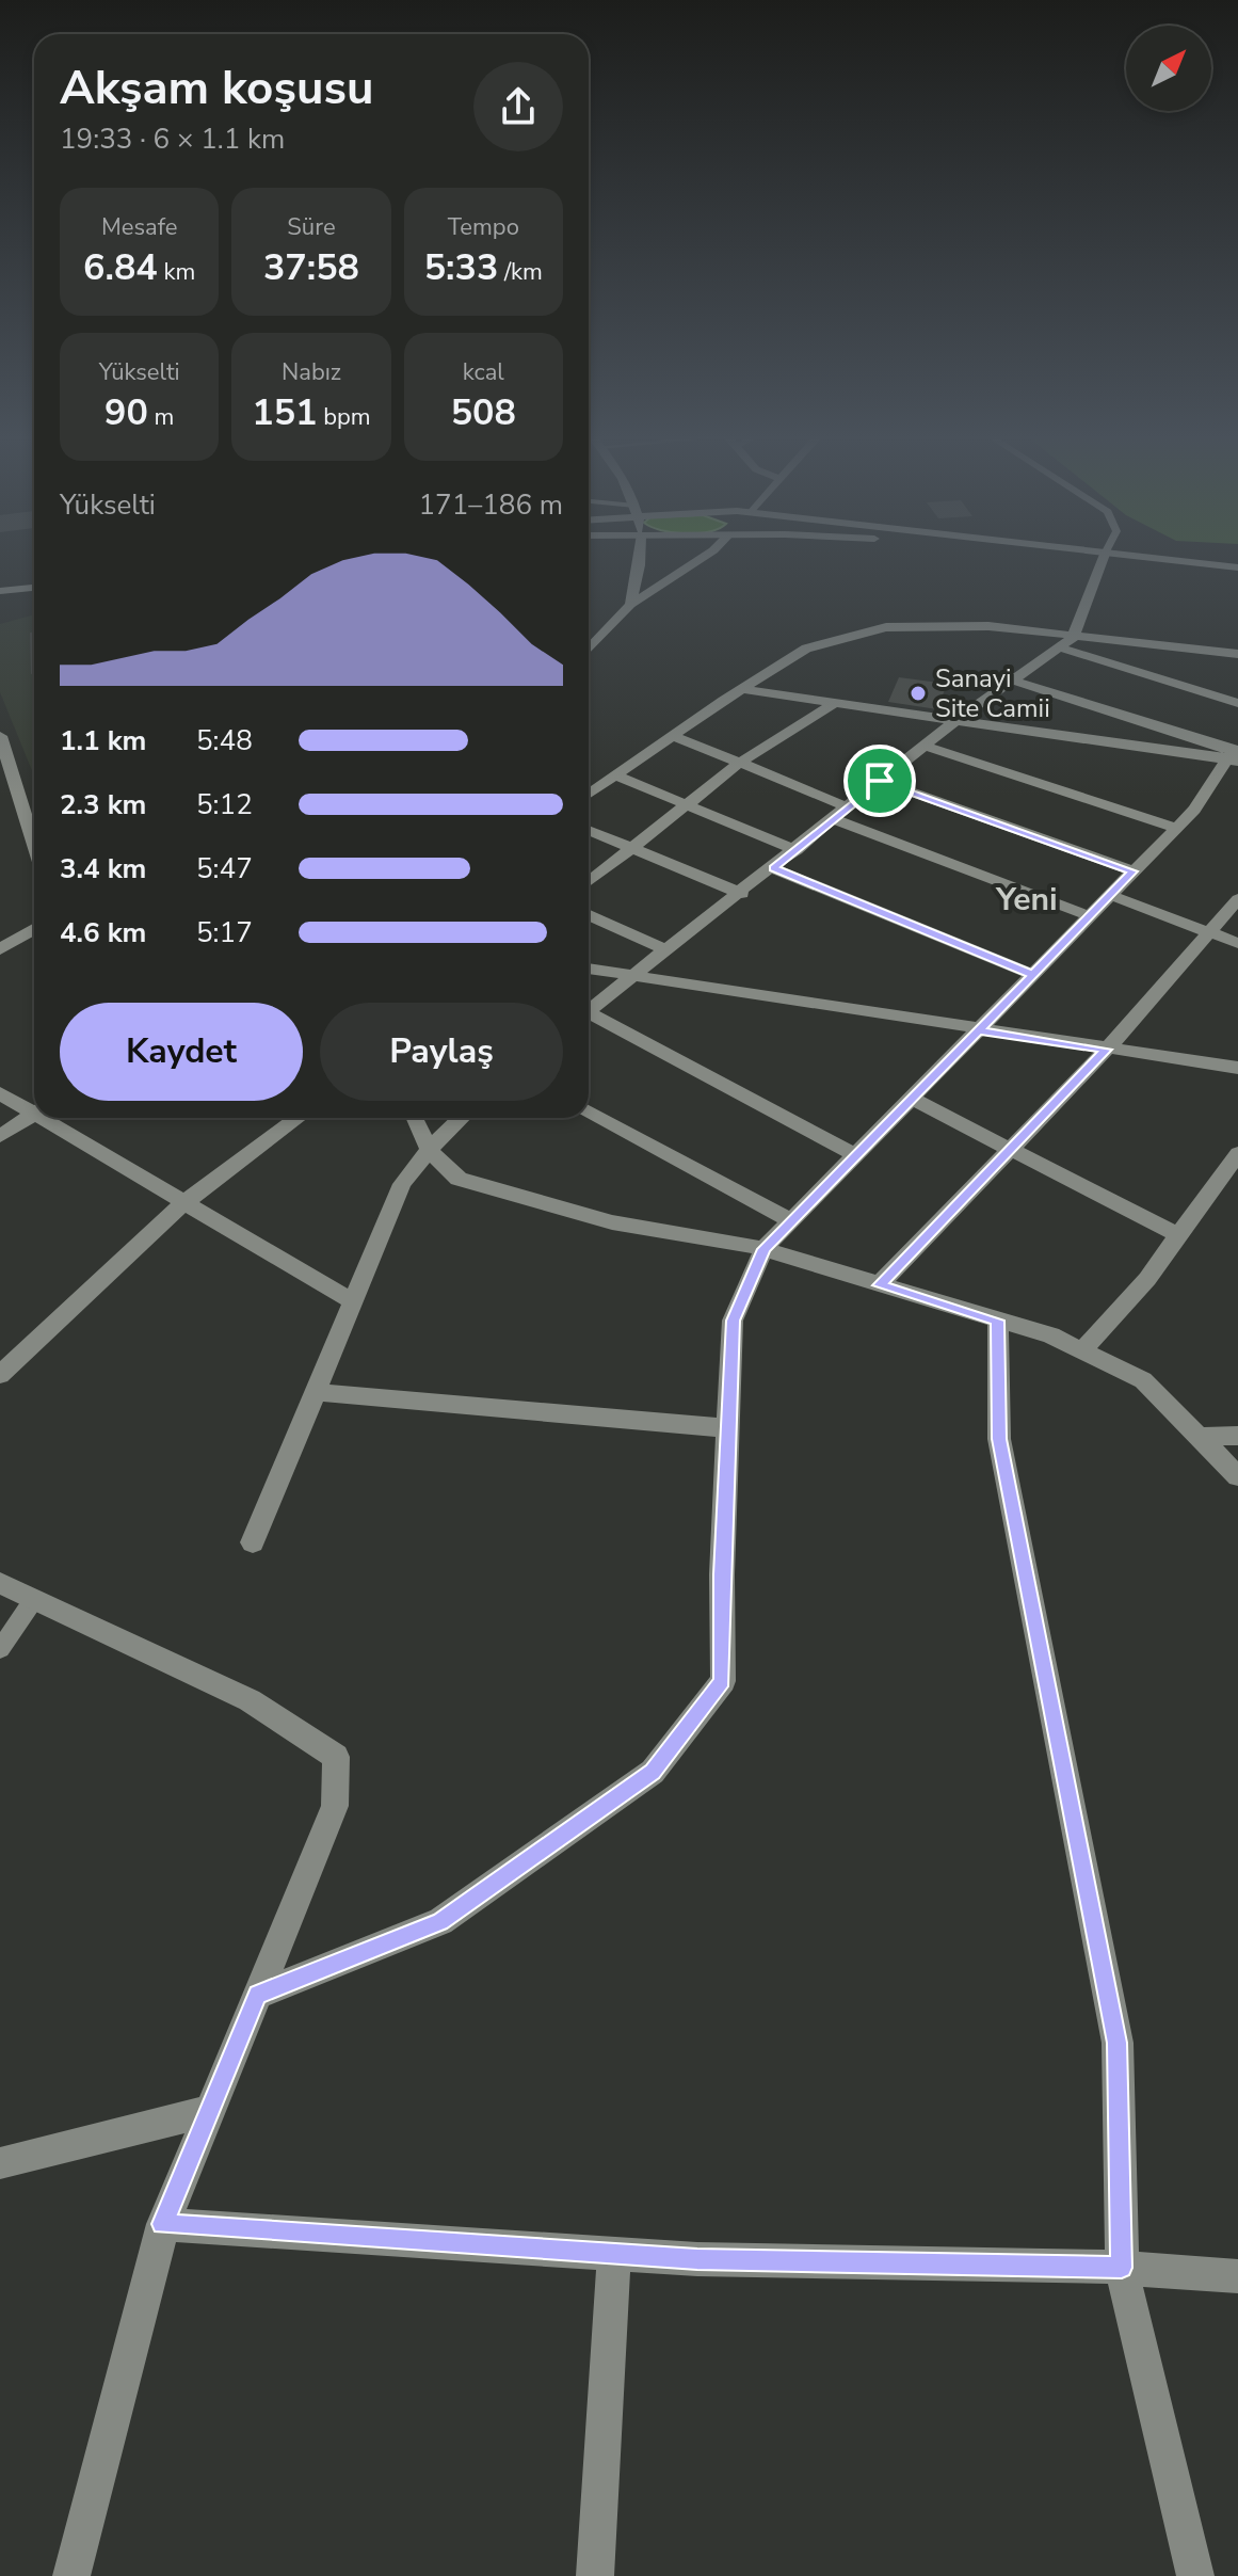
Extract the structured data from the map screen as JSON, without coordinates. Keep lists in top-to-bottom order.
{
  "districts": ["Yeni"],
  "places": ["Sanayi Site Camii"],
  "north": "top right",
  "page": {
    "heading": ["Akşam koşusu", "19:33 · 6 × 1.1 km"],
    "stats": [
      ["Mesafe", "6.84 km"],
      ["Süre", "37:58"],
      ["Tempo", "5:33 /km"],
      ["Yükselti", "90 m"],
      ["Nabız", "151 bpm"],
      ["kcal", "508"]
    ],
    "chart": ["Yükselti", "171–186 m"],
    "list": [
      {
        "name": "1.1 km",
        "note": "5:48"
      },
      {
        "name": "2.3 km",
        "note": "5:12"
      },
      {
        "name": "3.4 km",
        "note": "5:47"
      },
      {
        "name": "4.6 km",
        "note": "5:17"
      }
    ],
    "buttons": ["Kaydet", "Paylaş"]
  }
}
